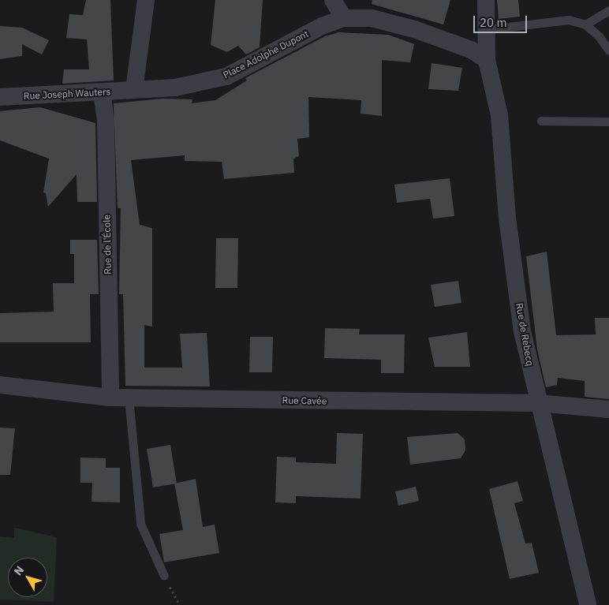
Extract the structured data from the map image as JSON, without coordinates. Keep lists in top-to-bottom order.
{
  "streets": {
    "street": [
      "Place Adolphe Dupont",
      "Rue Joseph Wauters",
      "Rue de l'École",
      "Rue de Rebecq",
      "Rue Cavée"
    ]
  },
  "crossings": [
    ["Place Adolphe Dupont", "Rue Joseph Wauters"],
    ["Place Adolphe Dupont", "Rue de Rebecq"],
    ["Rue Joseph Wauters", "Rue de l'École"],
    ["Rue de l'École", "Rue Cavée"],
    ["Rue de Rebecq", "Rue Cavée"]
  ],
  "scale_bar": "20 m",
  "north": "top left"
}
